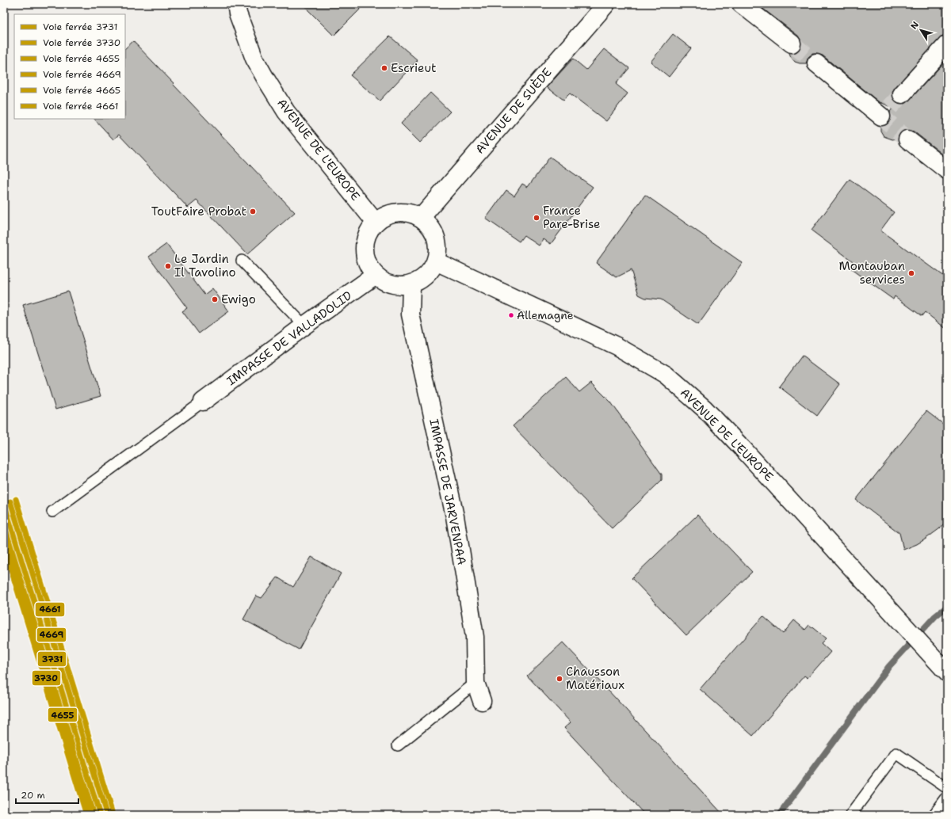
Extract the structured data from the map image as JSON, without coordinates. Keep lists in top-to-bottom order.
{
  "streets": {
    "street": [
      "AVENUE DE SUÈDE",
      "AVENUE DE L'EUROPE",
      "IMPASSE DE VALLADOLID",
      "IMPASSE DE JARVENPAA"
    ]
  },
  "crossings": [
    ["AVENUE DE SUÈDE", "AVENUE DE L'EUROPE"],
    ["AVENUE DE SUÈDE", "IMPASSE DE VALLADOLID"],
    ["AVENUE DE SUÈDE", "IMPASSE DE JARVENPAA"],
    ["AVENUE DE L'EUROPE", "IMPASSE DE VALLADOLID"],
    ["AVENUE DE L'EUROPE", "IMPASSE DE JARVENPAA"],
    ["IMPASSE DE VALLADOLID", "IMPASSE DE JARVENPAA"]
  ],
  "places": [
    "Escrieut",
    "ToutFaire Probat",
    "France Pare-Brise",
    "Le Jardin Il Tavolino",
    "Montauban services",
    "Ewigo",
    "Allemagne",
    "Chausson Matériaux"
  ],
  "lines": [
    "rail line 4661",
    "rail line 4669",
    "rail line 3731",
    "rail line 4655",
    "rail line 3730",
    "rail line 4665"
  ],
  "legend": [
    "Voie ferrée 3731",
    "Voie ferrée 3730",
    "Voie ferrée 4655",
    "Voie ferrée 4669",
    "Voie ferrée 4665",
    "Voie ferrée 4661"
  ],
  "scale_bar": "20 m",
  "north": "top left"
}
